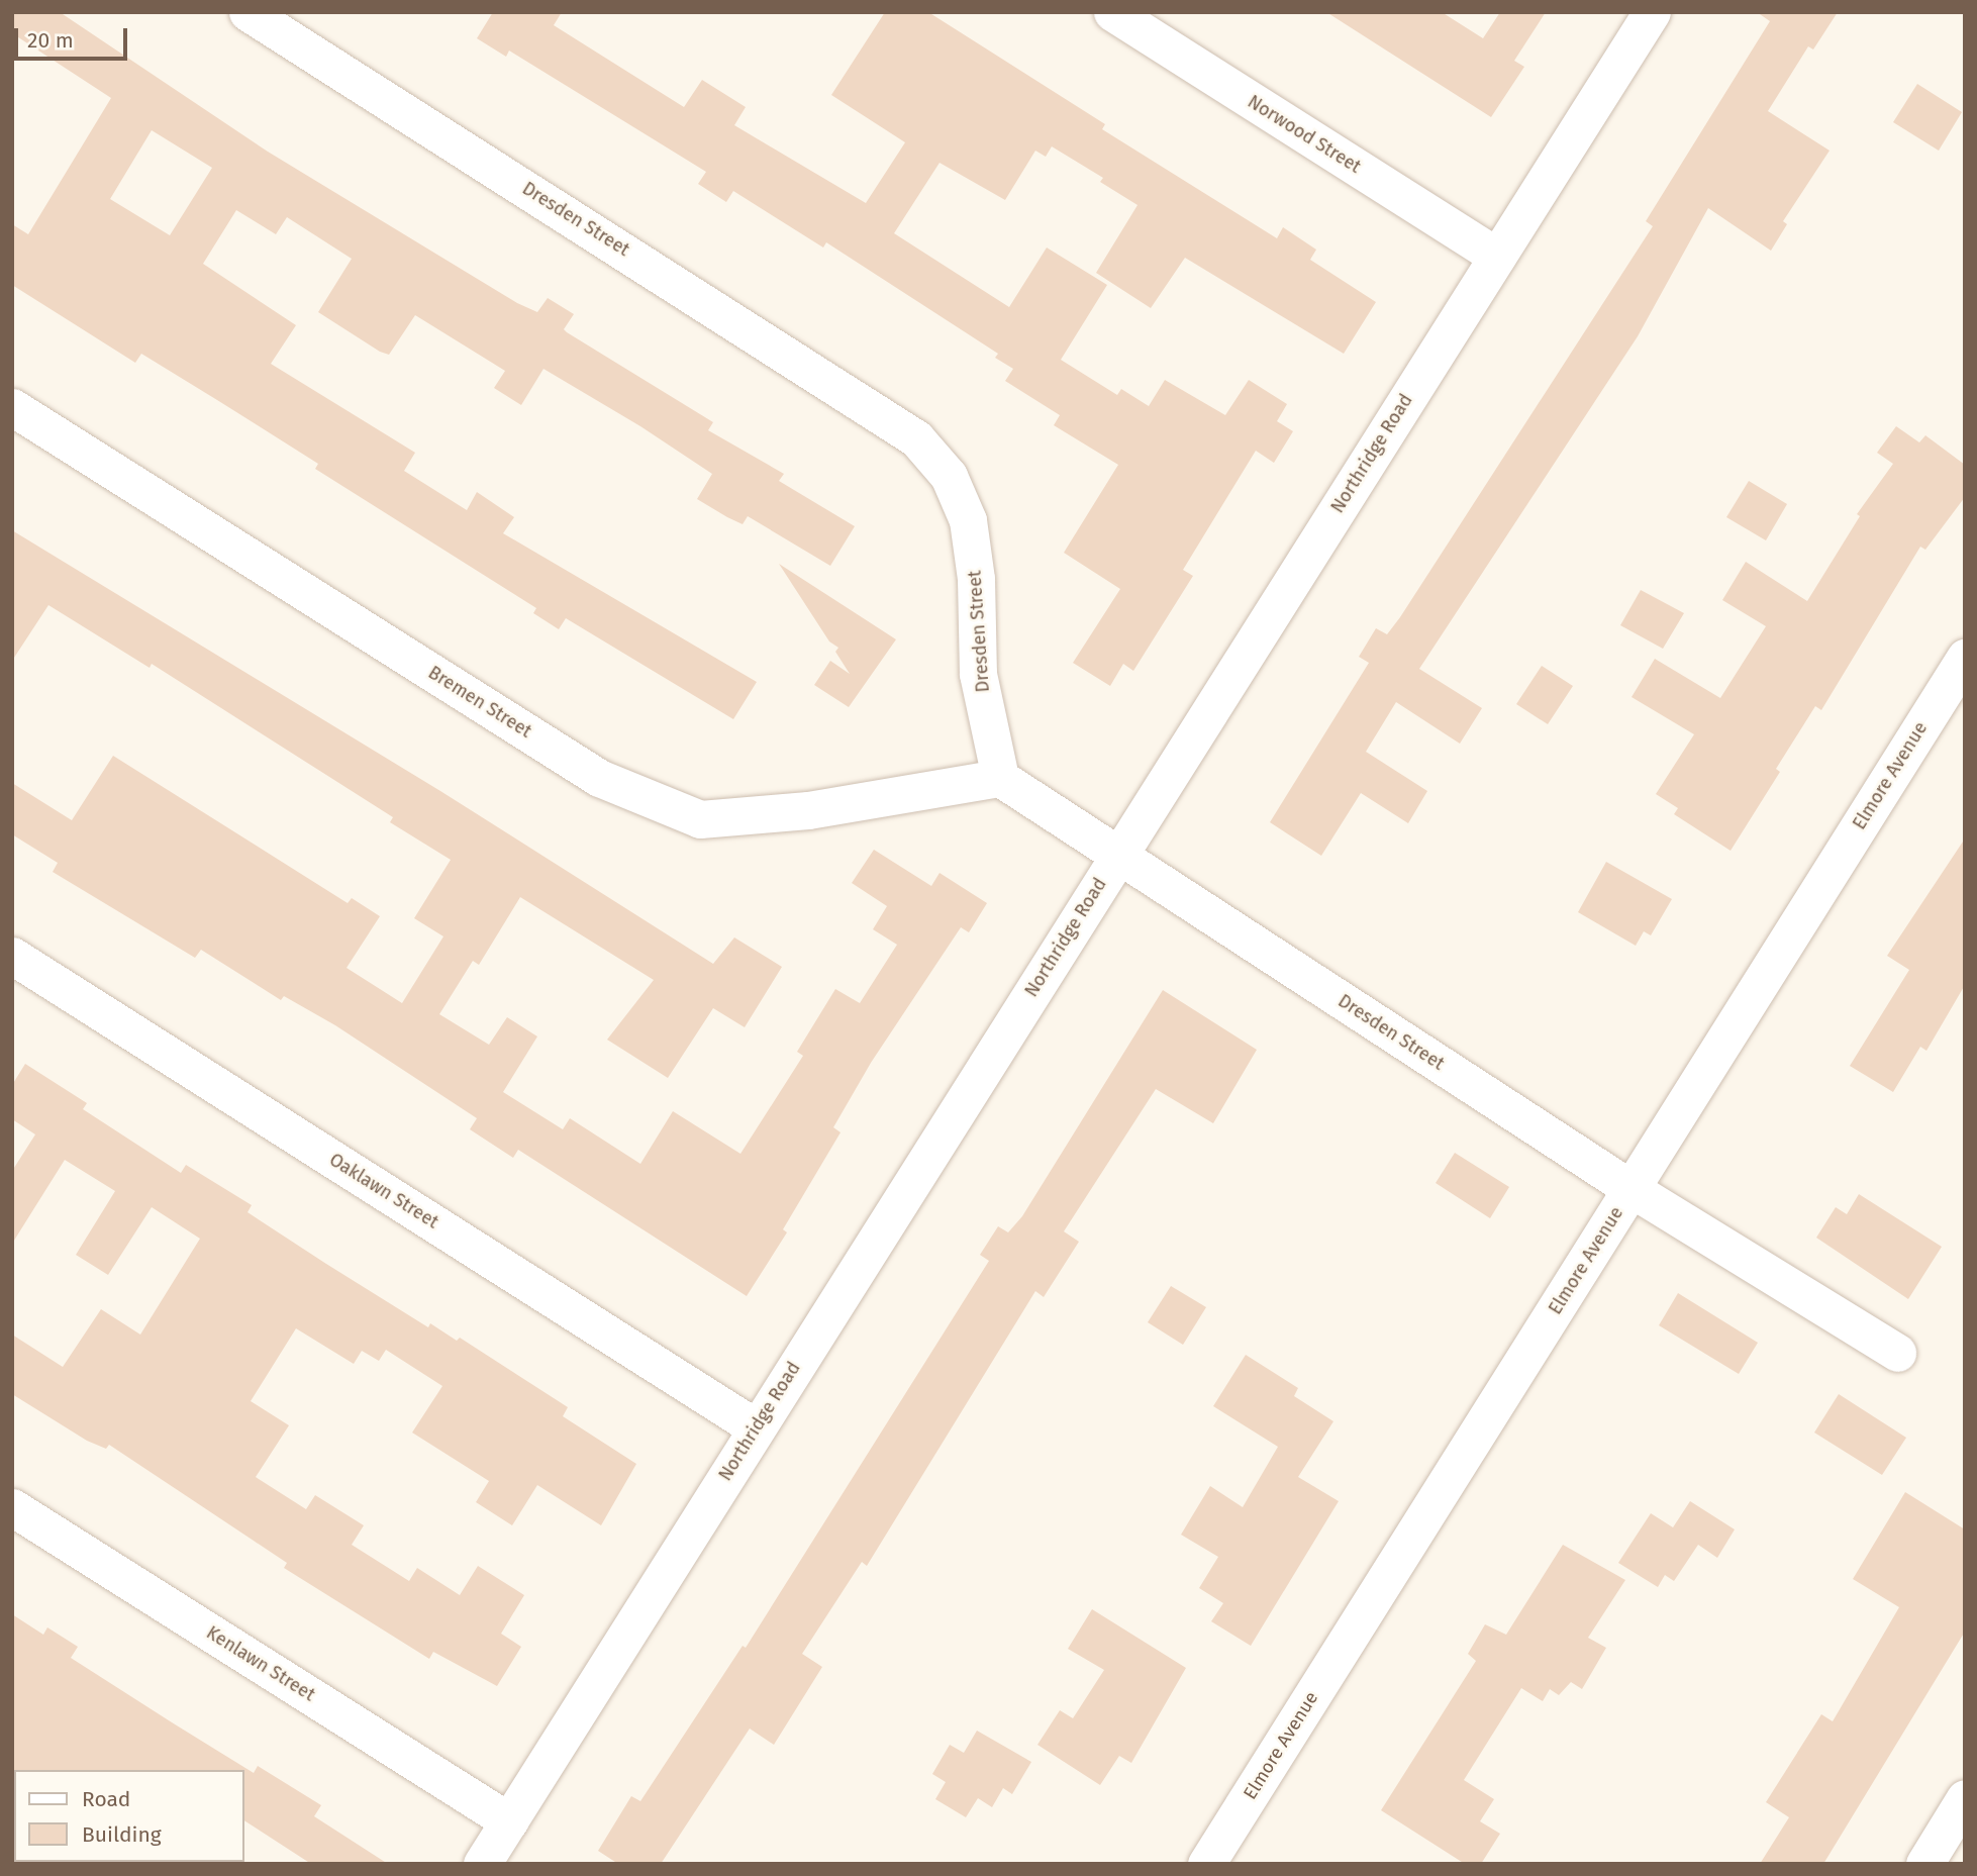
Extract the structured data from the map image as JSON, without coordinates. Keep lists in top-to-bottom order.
{
  "streets": {
    "street": [
      "Norwood Street",
      "Dresden Street",
      "Northridge Road",
      "Bremen Street",
      "Elmore Avenue",
      "Oaklawn Street",
      "Kenlawn Street"
    ]
  },
  "crossings": [
    ["Norwood Street", "Northridge Road"],
    ["Dresden Street", "Northridge Road"],
    ["Dresden Street", "Bremen Street"],
    ["Dresden Street", "Elmore Avenue"],
    ["Northridge Road", "Oaklawn Street"],
    ["Northridge Road", "Kenlawn Street"]
  ],
  "legend": ["Road", "Building"],
  "scale_bar": "20 m"
}
